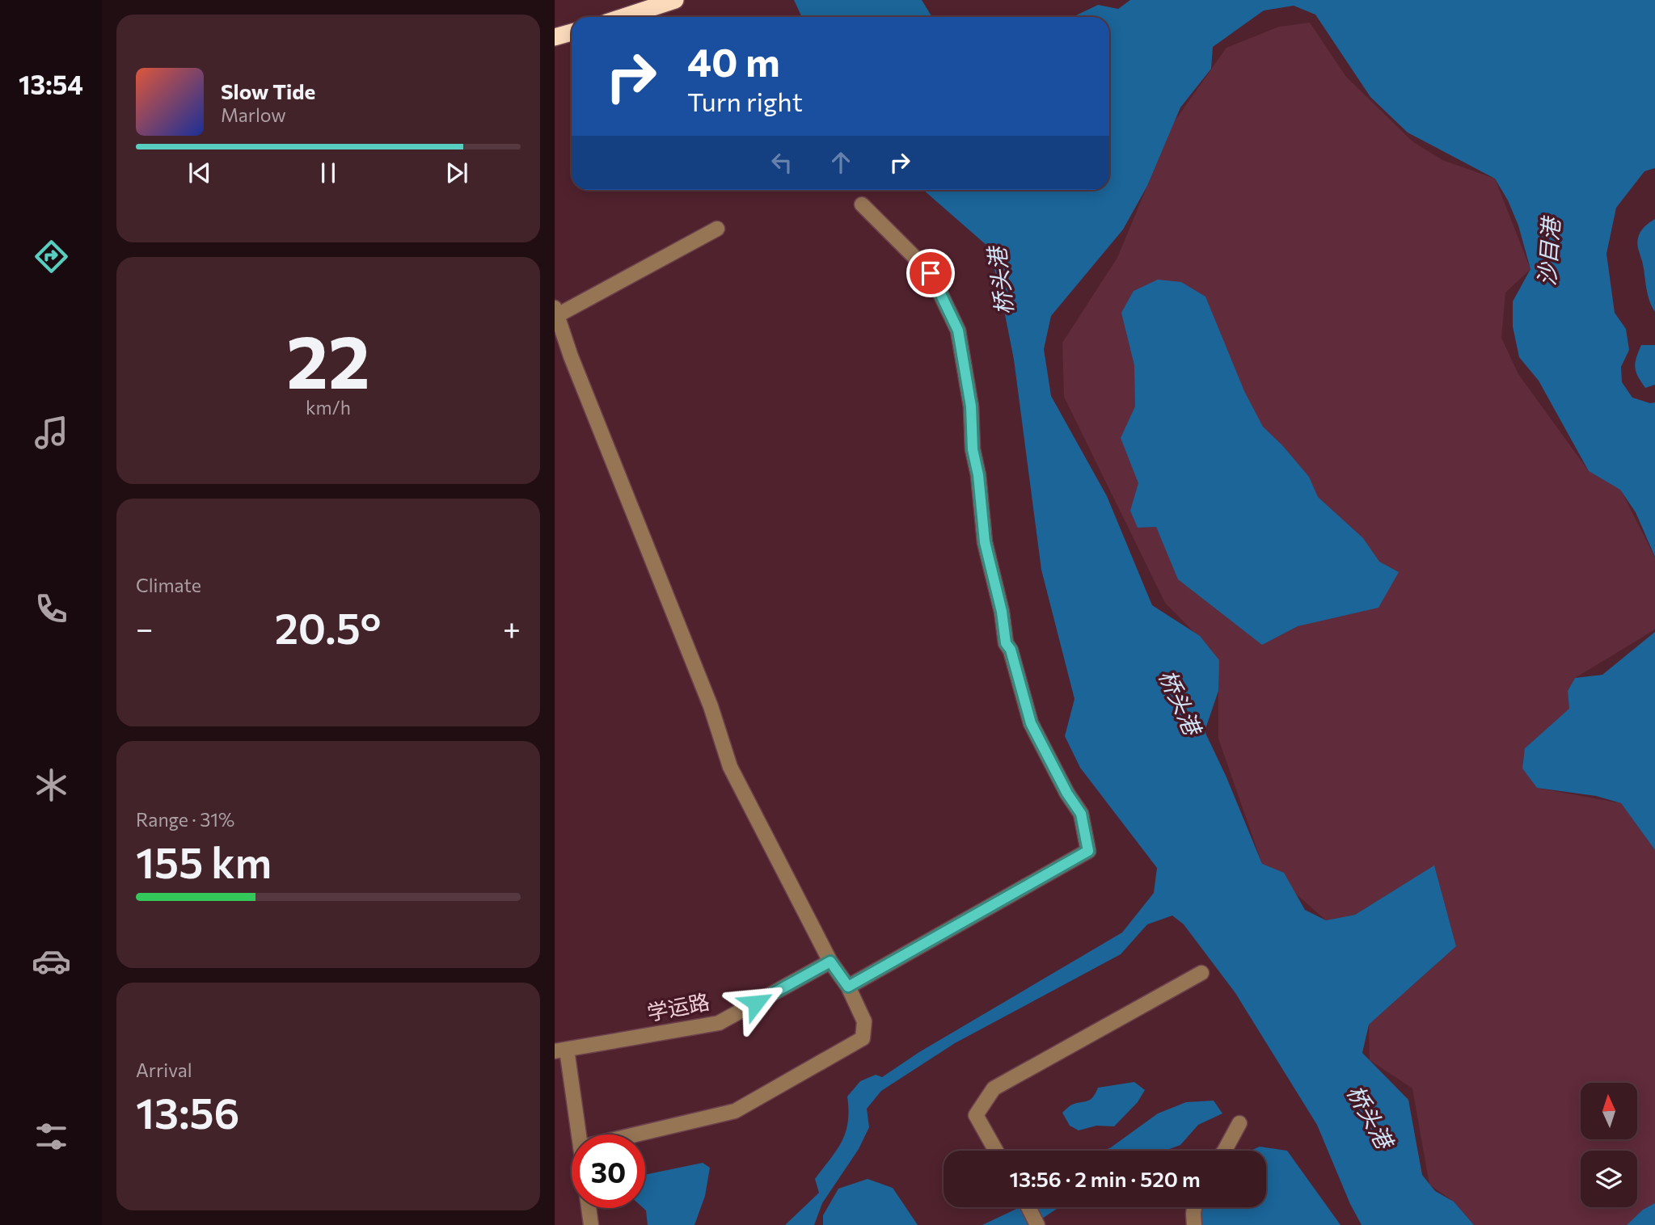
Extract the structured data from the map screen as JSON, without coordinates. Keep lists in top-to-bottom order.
{
  "streets": {
    "street": ["学运路"]
  },
  "water": ["沙目港", "桥头港"],
  "north": "top",
  "page": {
    "tabs": "13:54",
    "turn": ["40 m", "Turn right"],
    "song": ["Slow Tide", "Marlow"],
    "tile": [
      ["22", "km/h"],
      "Climate",
      ["Range · 31%", "155 km"],
      ["Arrival", "13:56"]
    ],
    "heat": ["−", "20.5°", "+"],
    "limit": "30",
    "trip": "13:56 · 2 min · 520 m"
  }
}
